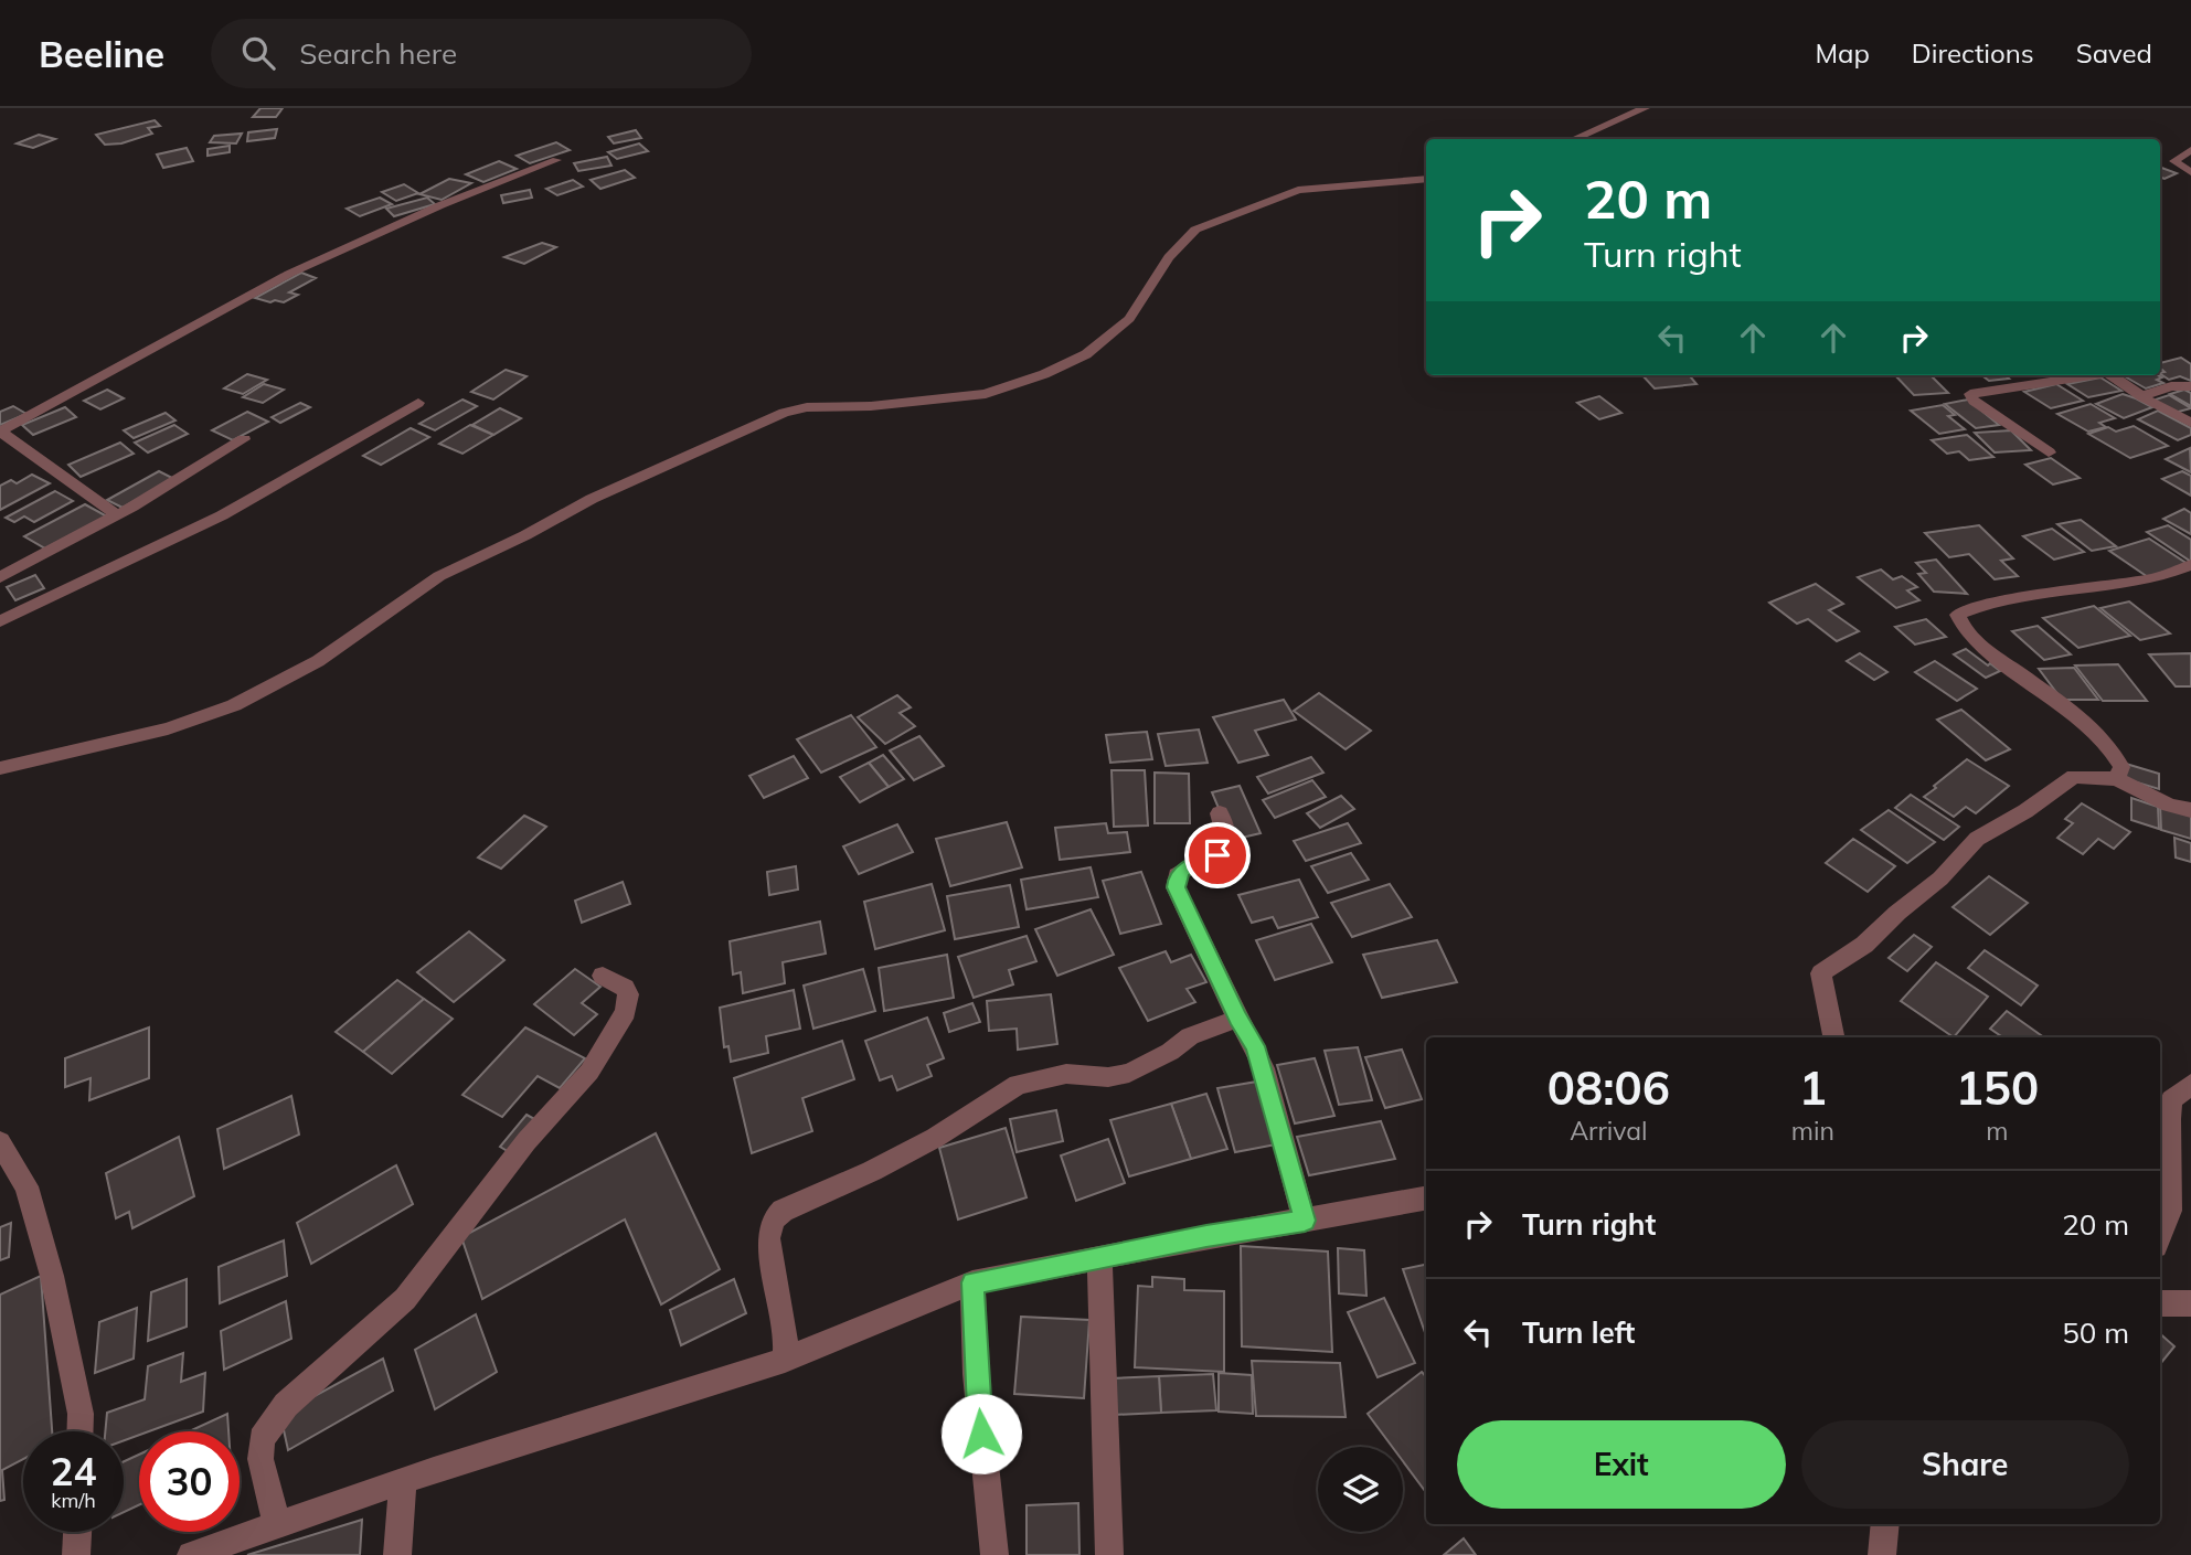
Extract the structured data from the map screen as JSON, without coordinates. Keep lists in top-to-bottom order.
{
  "page": {
    "header": "Beeline",
    "search": "Search here",
    "nav": ["Map", "Directions", "Saved"],
    "turn": ["20 m", "Turn right"],
    "eta": [
      "08:06",
      "Arrival",
      "1",
      "min",
      "150",
      "m"
    ],
    "list": [
      {
        "name": "Turn right",
        "value": "20 m"
      },
      {
        "name": "Turn left",
        "value": "50 m"
      }
    ],
    "buttons": ["Exit", "Share"],
    "speed": "24 km/h",
    "limit": "30"
  }
}
